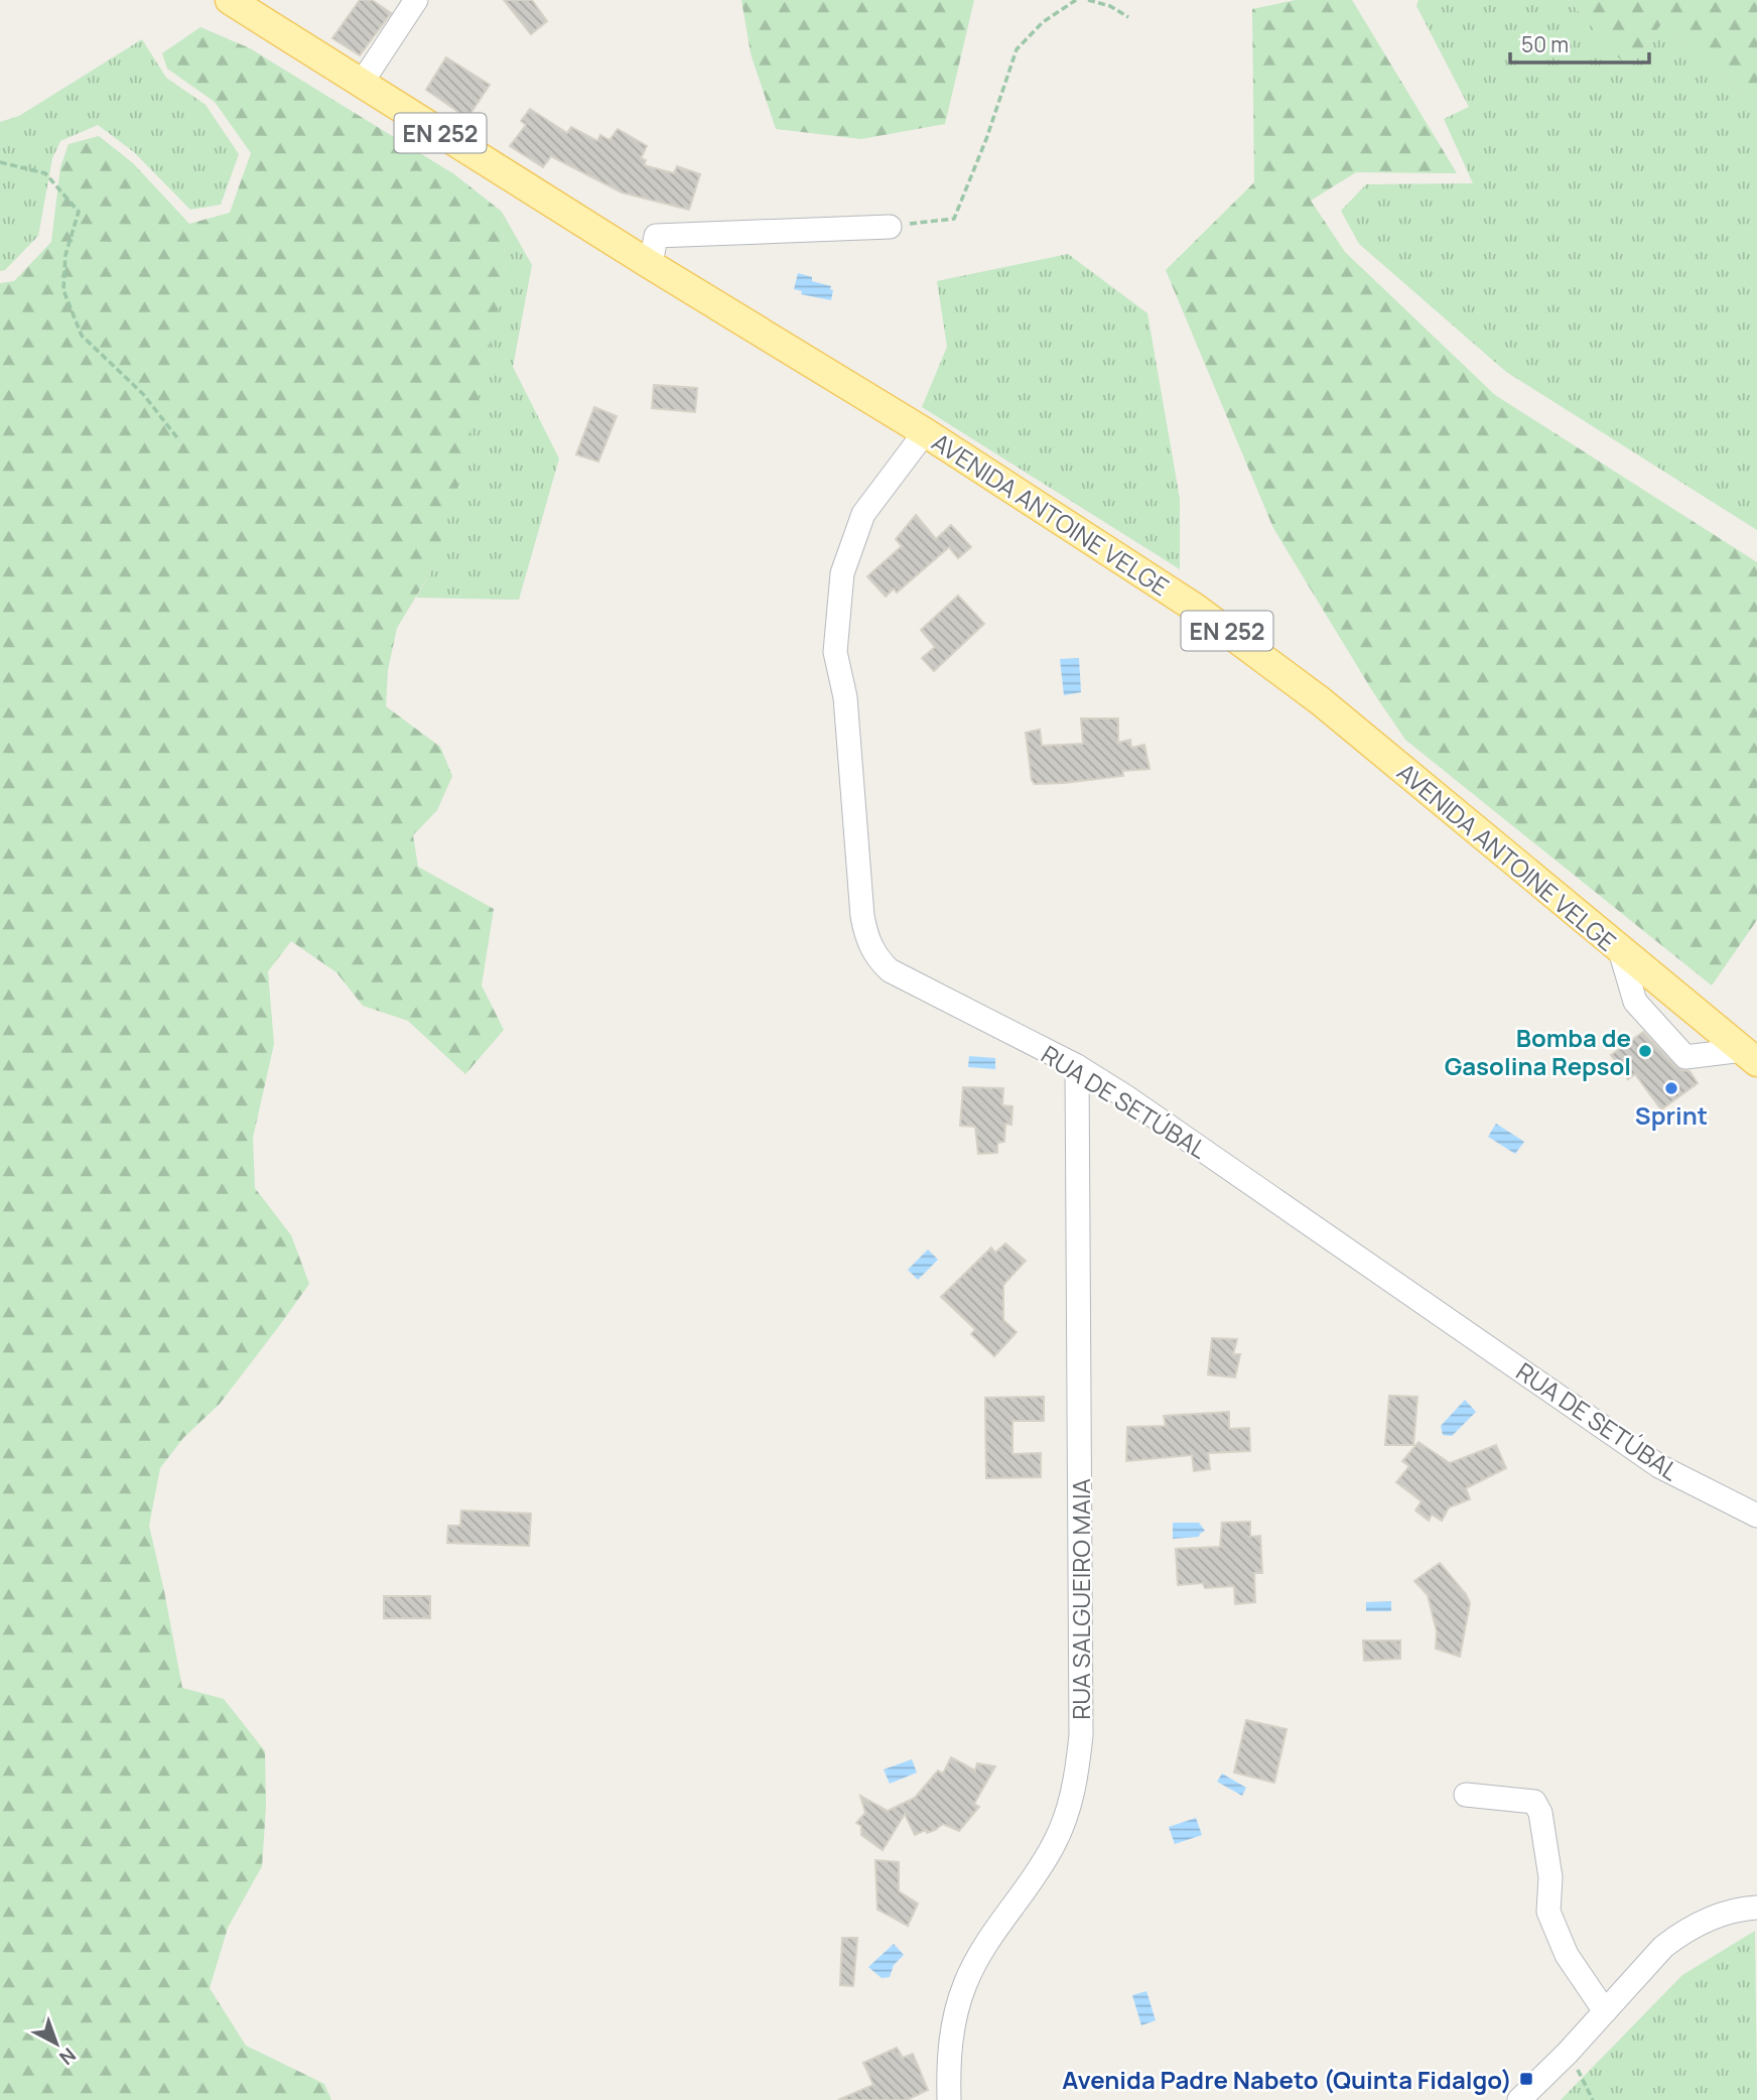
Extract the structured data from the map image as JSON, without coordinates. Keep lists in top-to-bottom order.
{
  "streets": {
    "main road": ["EN 252", "AVENIDA ANTOINE VELGE"],
    "street": ["RUA DE SETÚBAL", "RUA SALGUEIRO MAIA"]
  },
  "crossings": [
    ["EN 252", "AVENIDA ANTOINE VELGE"],
    ["AVENIDA ANTOINE VELGE", "RUA DE SETÚBAL"],
    ["RUA DE SETÚBAL", "RUA SALGUEIRO MAIA"]
  ],
  "places": {
    "other": ["Bomba de Gasolina Repsol", "Sprint"],
    "transit": ["Avenida Padre Nabeto (Quinta Fidalgo)"]
  },
  "scale_bar": "50 m",
  "north": "bottom right"
}
